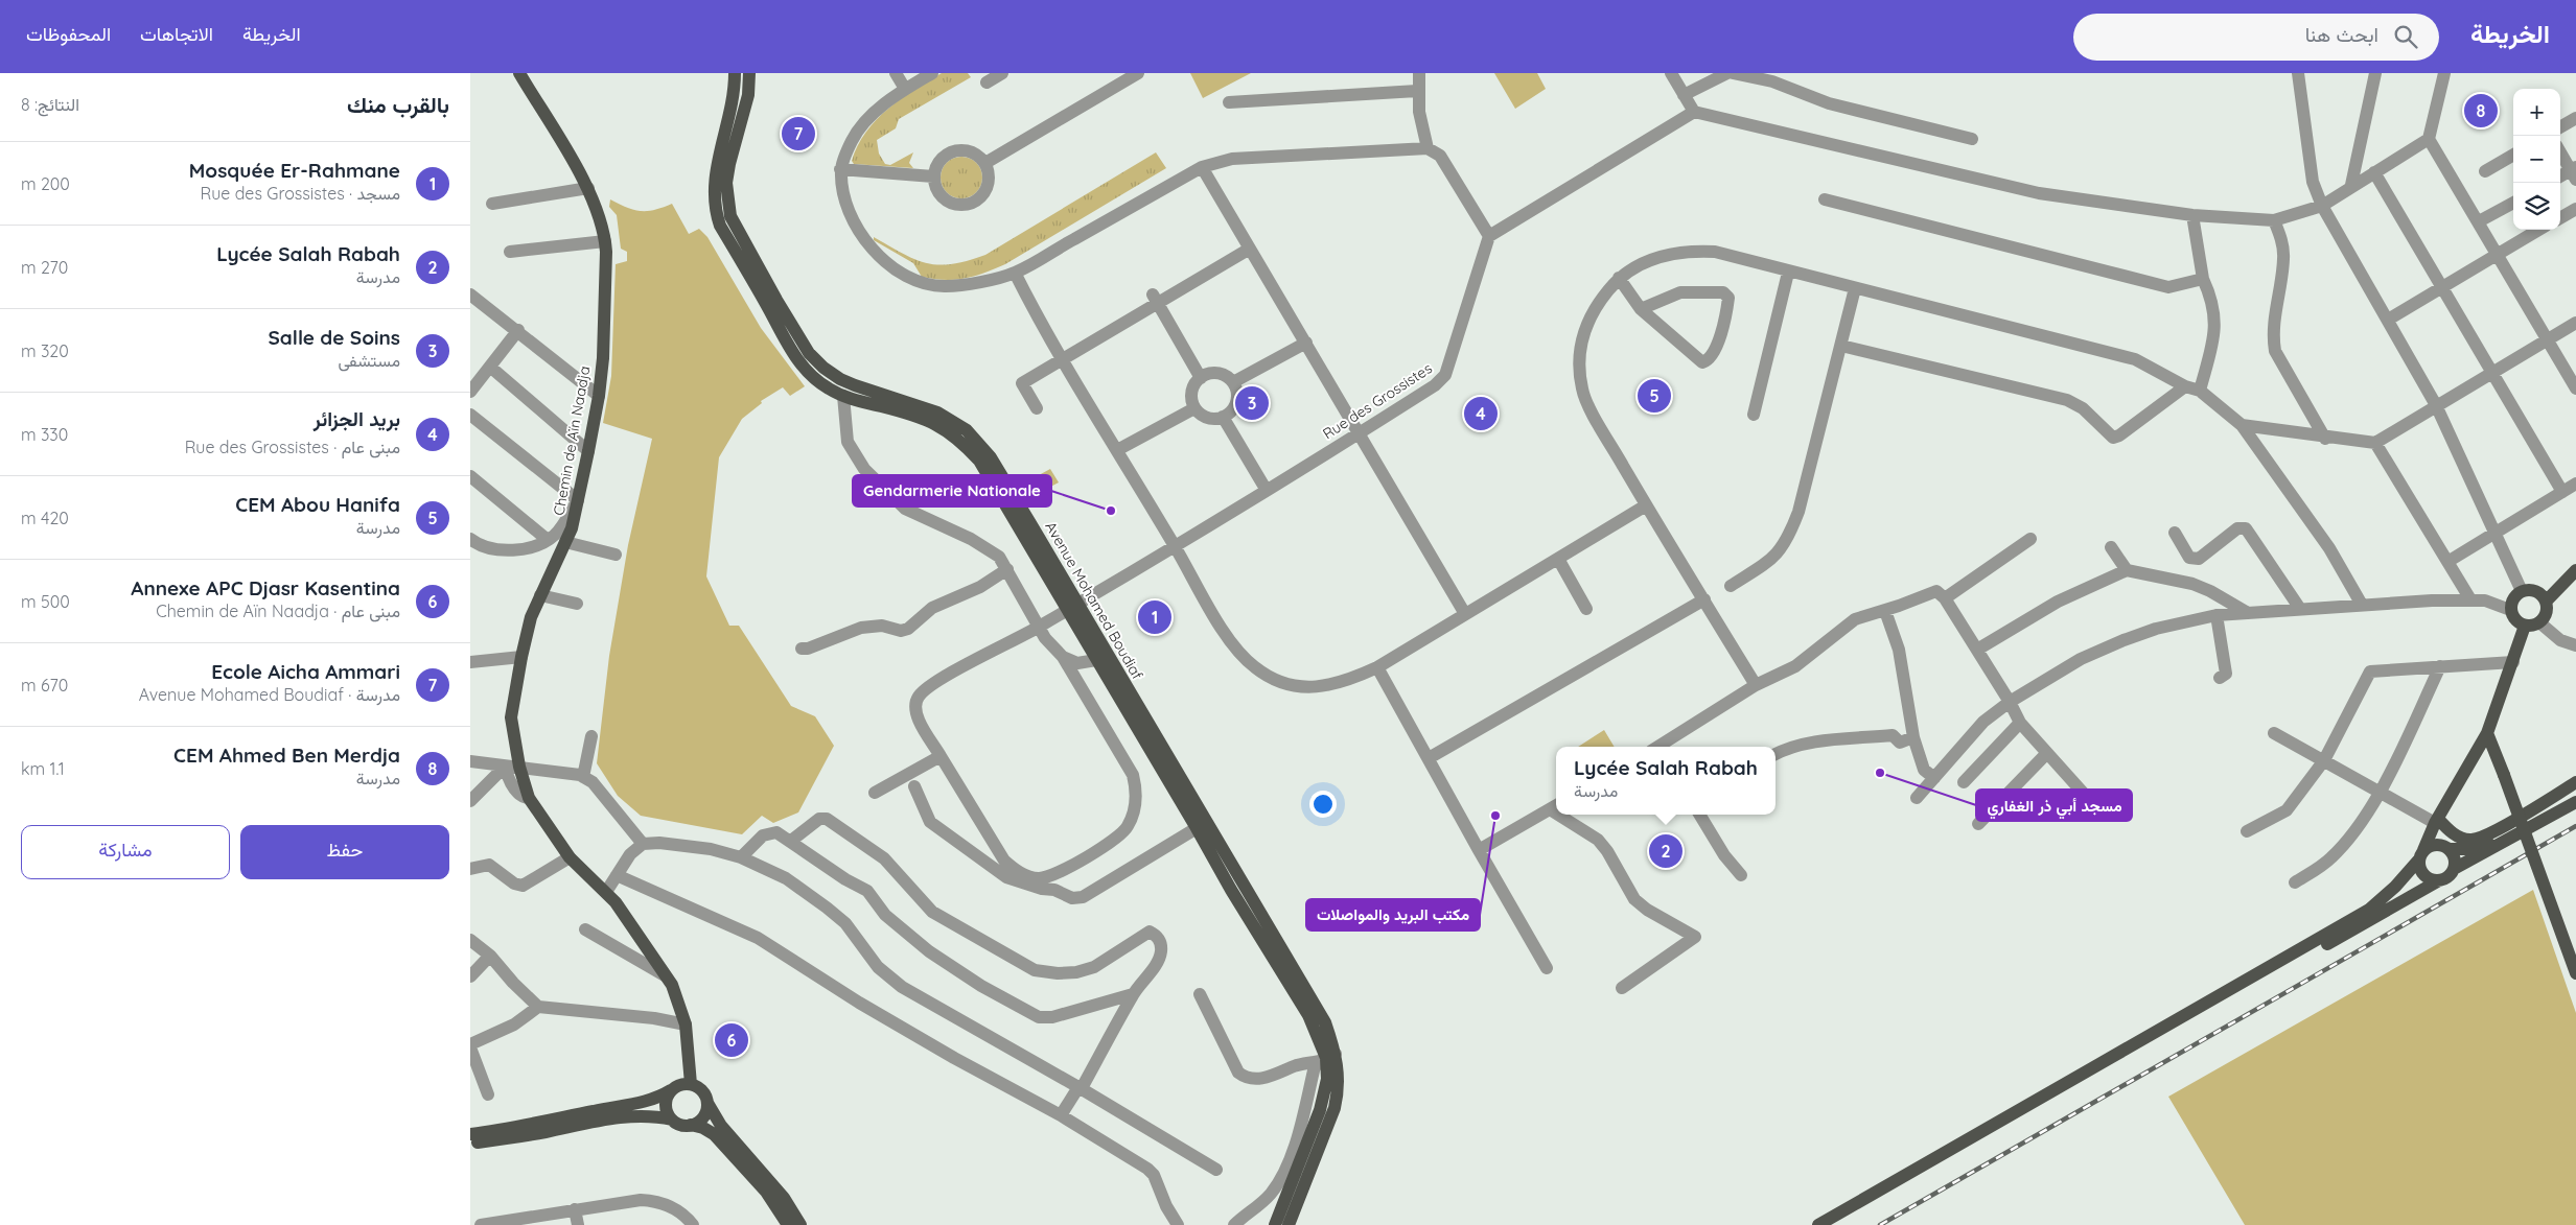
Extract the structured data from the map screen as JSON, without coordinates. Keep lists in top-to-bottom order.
{
  "streets": {
    "main road": ["Chemin de Aïn Naadja", "Avenue Mohamed Boudiaf"],
    "street": ["Rue des Grossistes"]
  },
  "crossings": [
    ["Rue des Grossistes", "Avenue Mohamed Boudiaf"]
  ],
  "places": ["Gendarmerie Nationale", "مسجد أبي ذر الغفاري", "مكتب البريد والمواصلات"],
  "page": {
    "header": "الخريطة",
    "search": "ابحث هنا",
    "nav": ["الخريطة", "الاتجاهات", "المحفوظات"],
    "heading": ["بالقرب منك", "النتائج: 8"],
    "map_buttons": ["+", "−"],
    "pins": [
      "8",
      "7",
      "5",
      "3",
      "4",
      "1",
      "2",
      "6"
    ],
    "list": [
      {
        "mark": "1",
        "name": "Mosquée Er-Rahmane",
        "note": "مسجد · Rue des Grossistes",
        "value": "200 m"
      },
      {
        "mark": "2",
        "name": "Lycée Salah Rabah",
        "note": "مدرسة",
        "value": "270 m"
      },
      {
        "mark": "3",
        "name": "Salle de Soins",
        "note": "مستشفى",
        "value": "320 m"
      },
      {
        "mark": "4",
        "name": "بريد الجزائر",
        "note": "مبنى عام · Rue des Grossistes",
        "value": "330 m"
      },
      {
        "mark": "5",
        "name": "CEM Abou Hanifa",
        "note": "مدرسة",
        "value": "420 m"
      },
      {
        "mark": "6",
        "name": "Annexe APC Djasr Kasentina",
        "note": "مبنى عام · Chemin de Aïn Naadja",
        "value": "500 m"
      },
      {
        "mark": "7",
        "name": "Ecole Aicha Ammari",
        "note": "مدرسة · Avenue Mohamed Boudiaf",
        "value": "670 m"
      },
      {
        "mark": "8",
        "name": "CEM Ahmed Ben Merdja",
        "note": "مدرسة",
        "value": "1.1 km"
      }
    ],
    "popup": ["Lycée Salah Rabah", "مدرسة"],
    "buttons": ["حفظ", "مشاركة"]
  }
}
